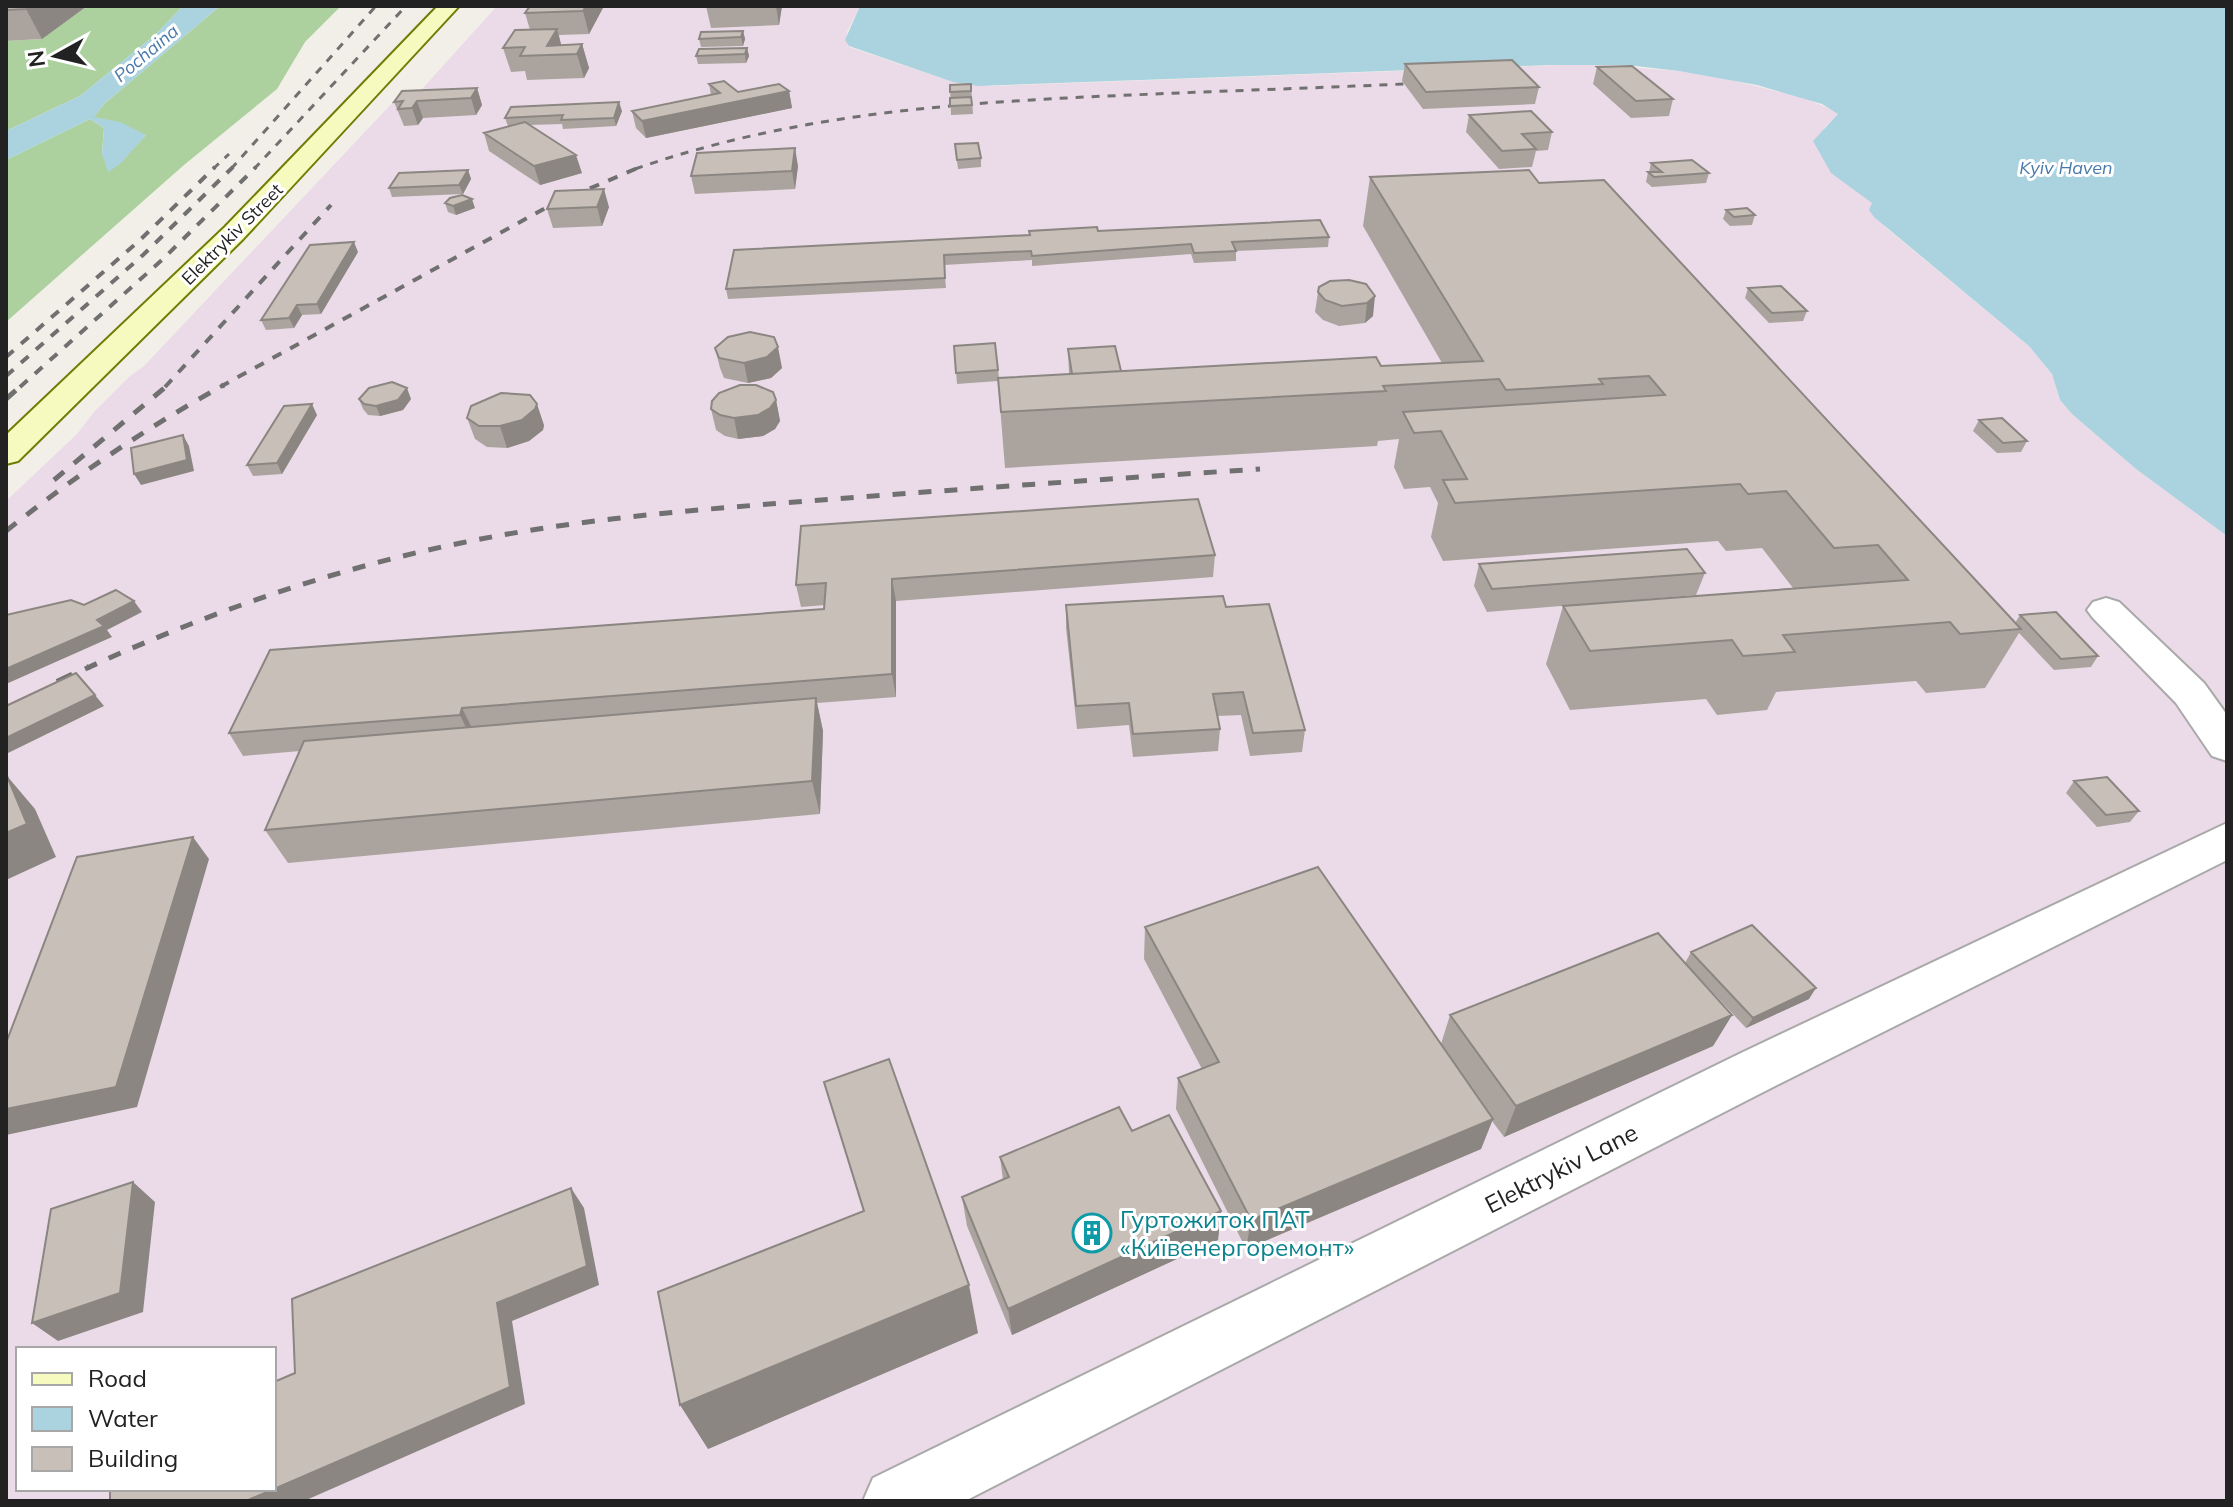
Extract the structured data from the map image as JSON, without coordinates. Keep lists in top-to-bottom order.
{
  "streets": {
    "street": ["Elektrykiv Street", "Elektrykiv Lane"]
  },
  "water": ["Pochaina", "Kyiv Haven"],
  "places": {
    "building": ["Гуртожиток ПАТ «Київенергоремонт»"]
  },
  "legend": ["Road", "Water", "Building"],
  "north": "left"
}
